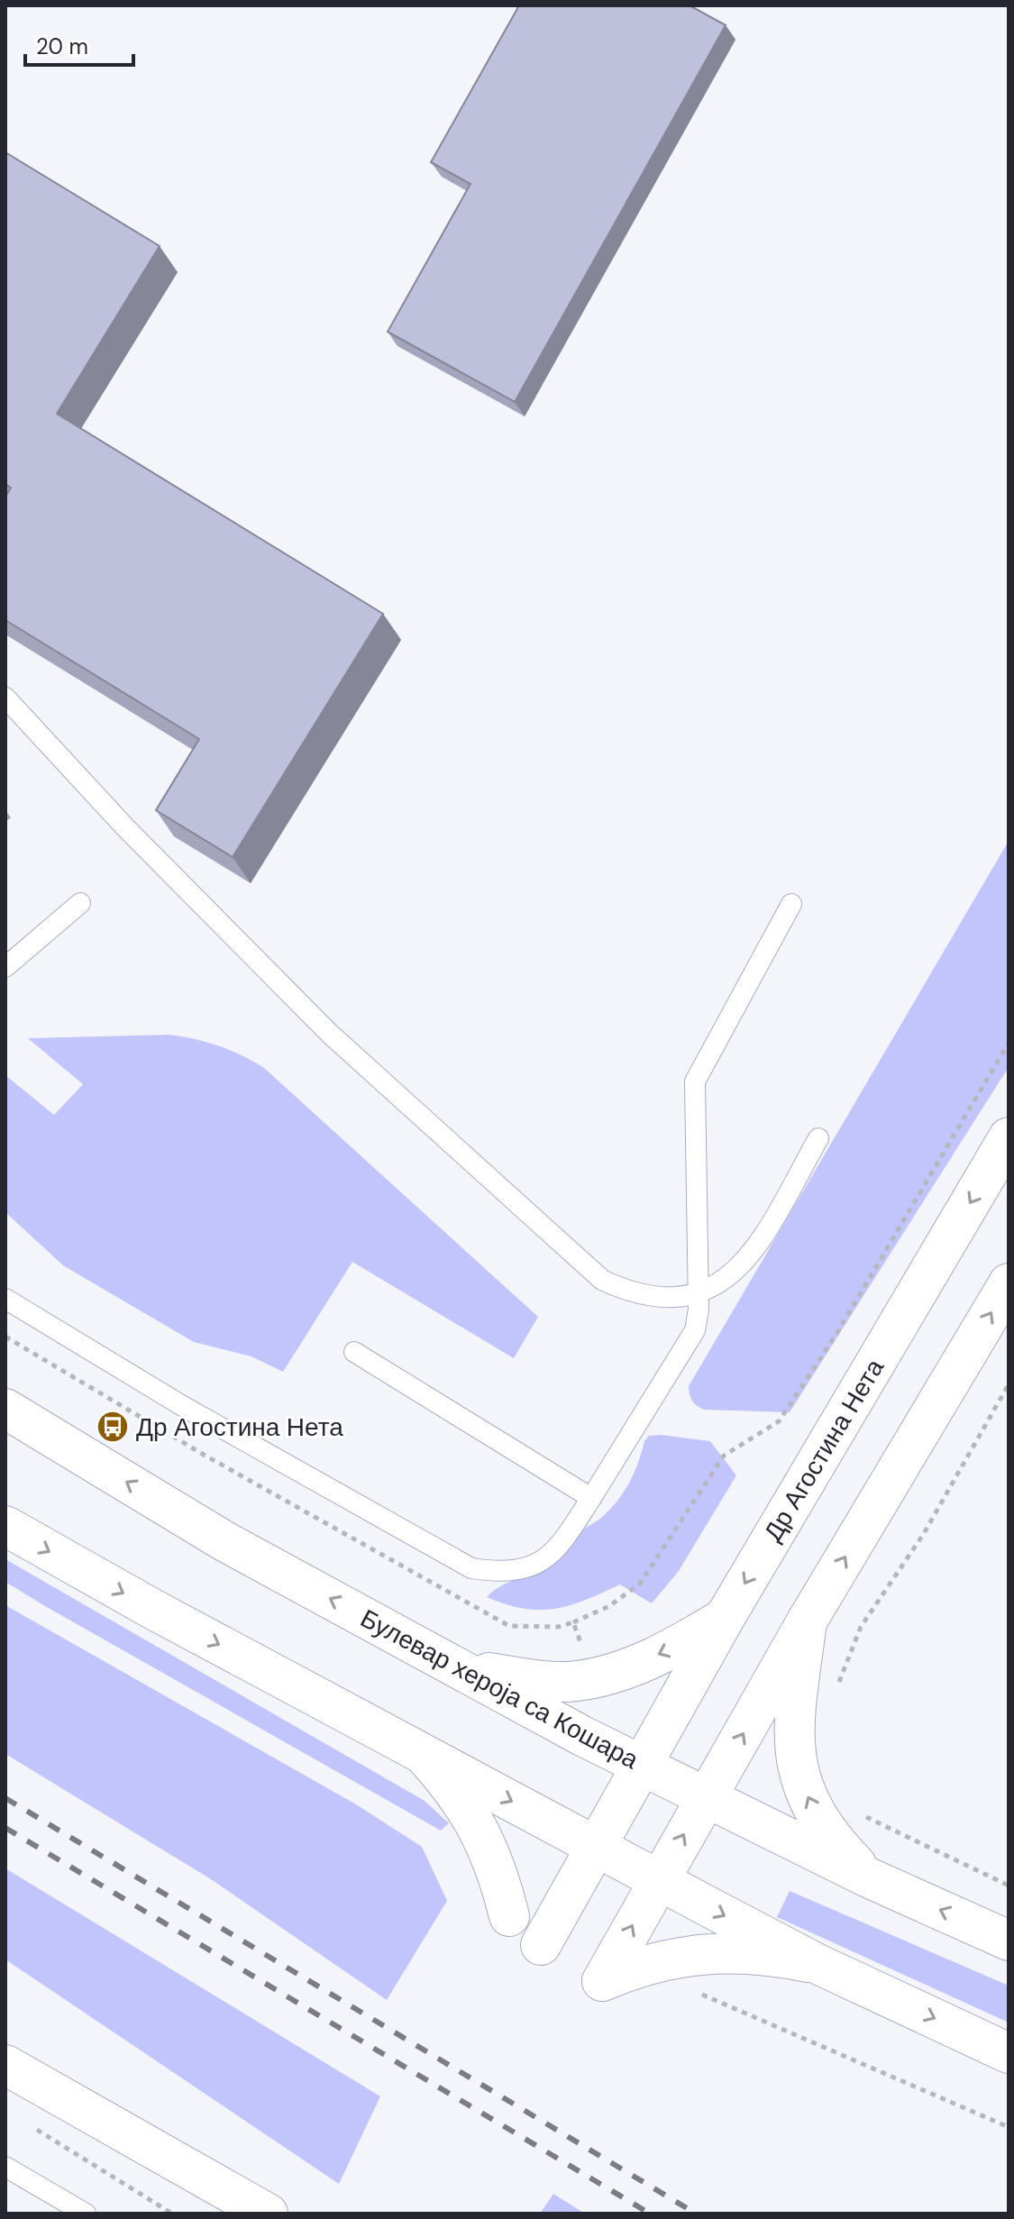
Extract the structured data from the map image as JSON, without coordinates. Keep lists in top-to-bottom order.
{
  "streets": {
    "main road": ["Др Агостина Нета", "Булевар хероја са Кошара"]
  },
  "crossings": [
    ["Др Агостина Нета", "Булевар хероја са Кошара"]
  ],
  "places": {
    "bus stop": ["Др Агостина Нета"]
  },
  "scale_bar": "20 m"
}
